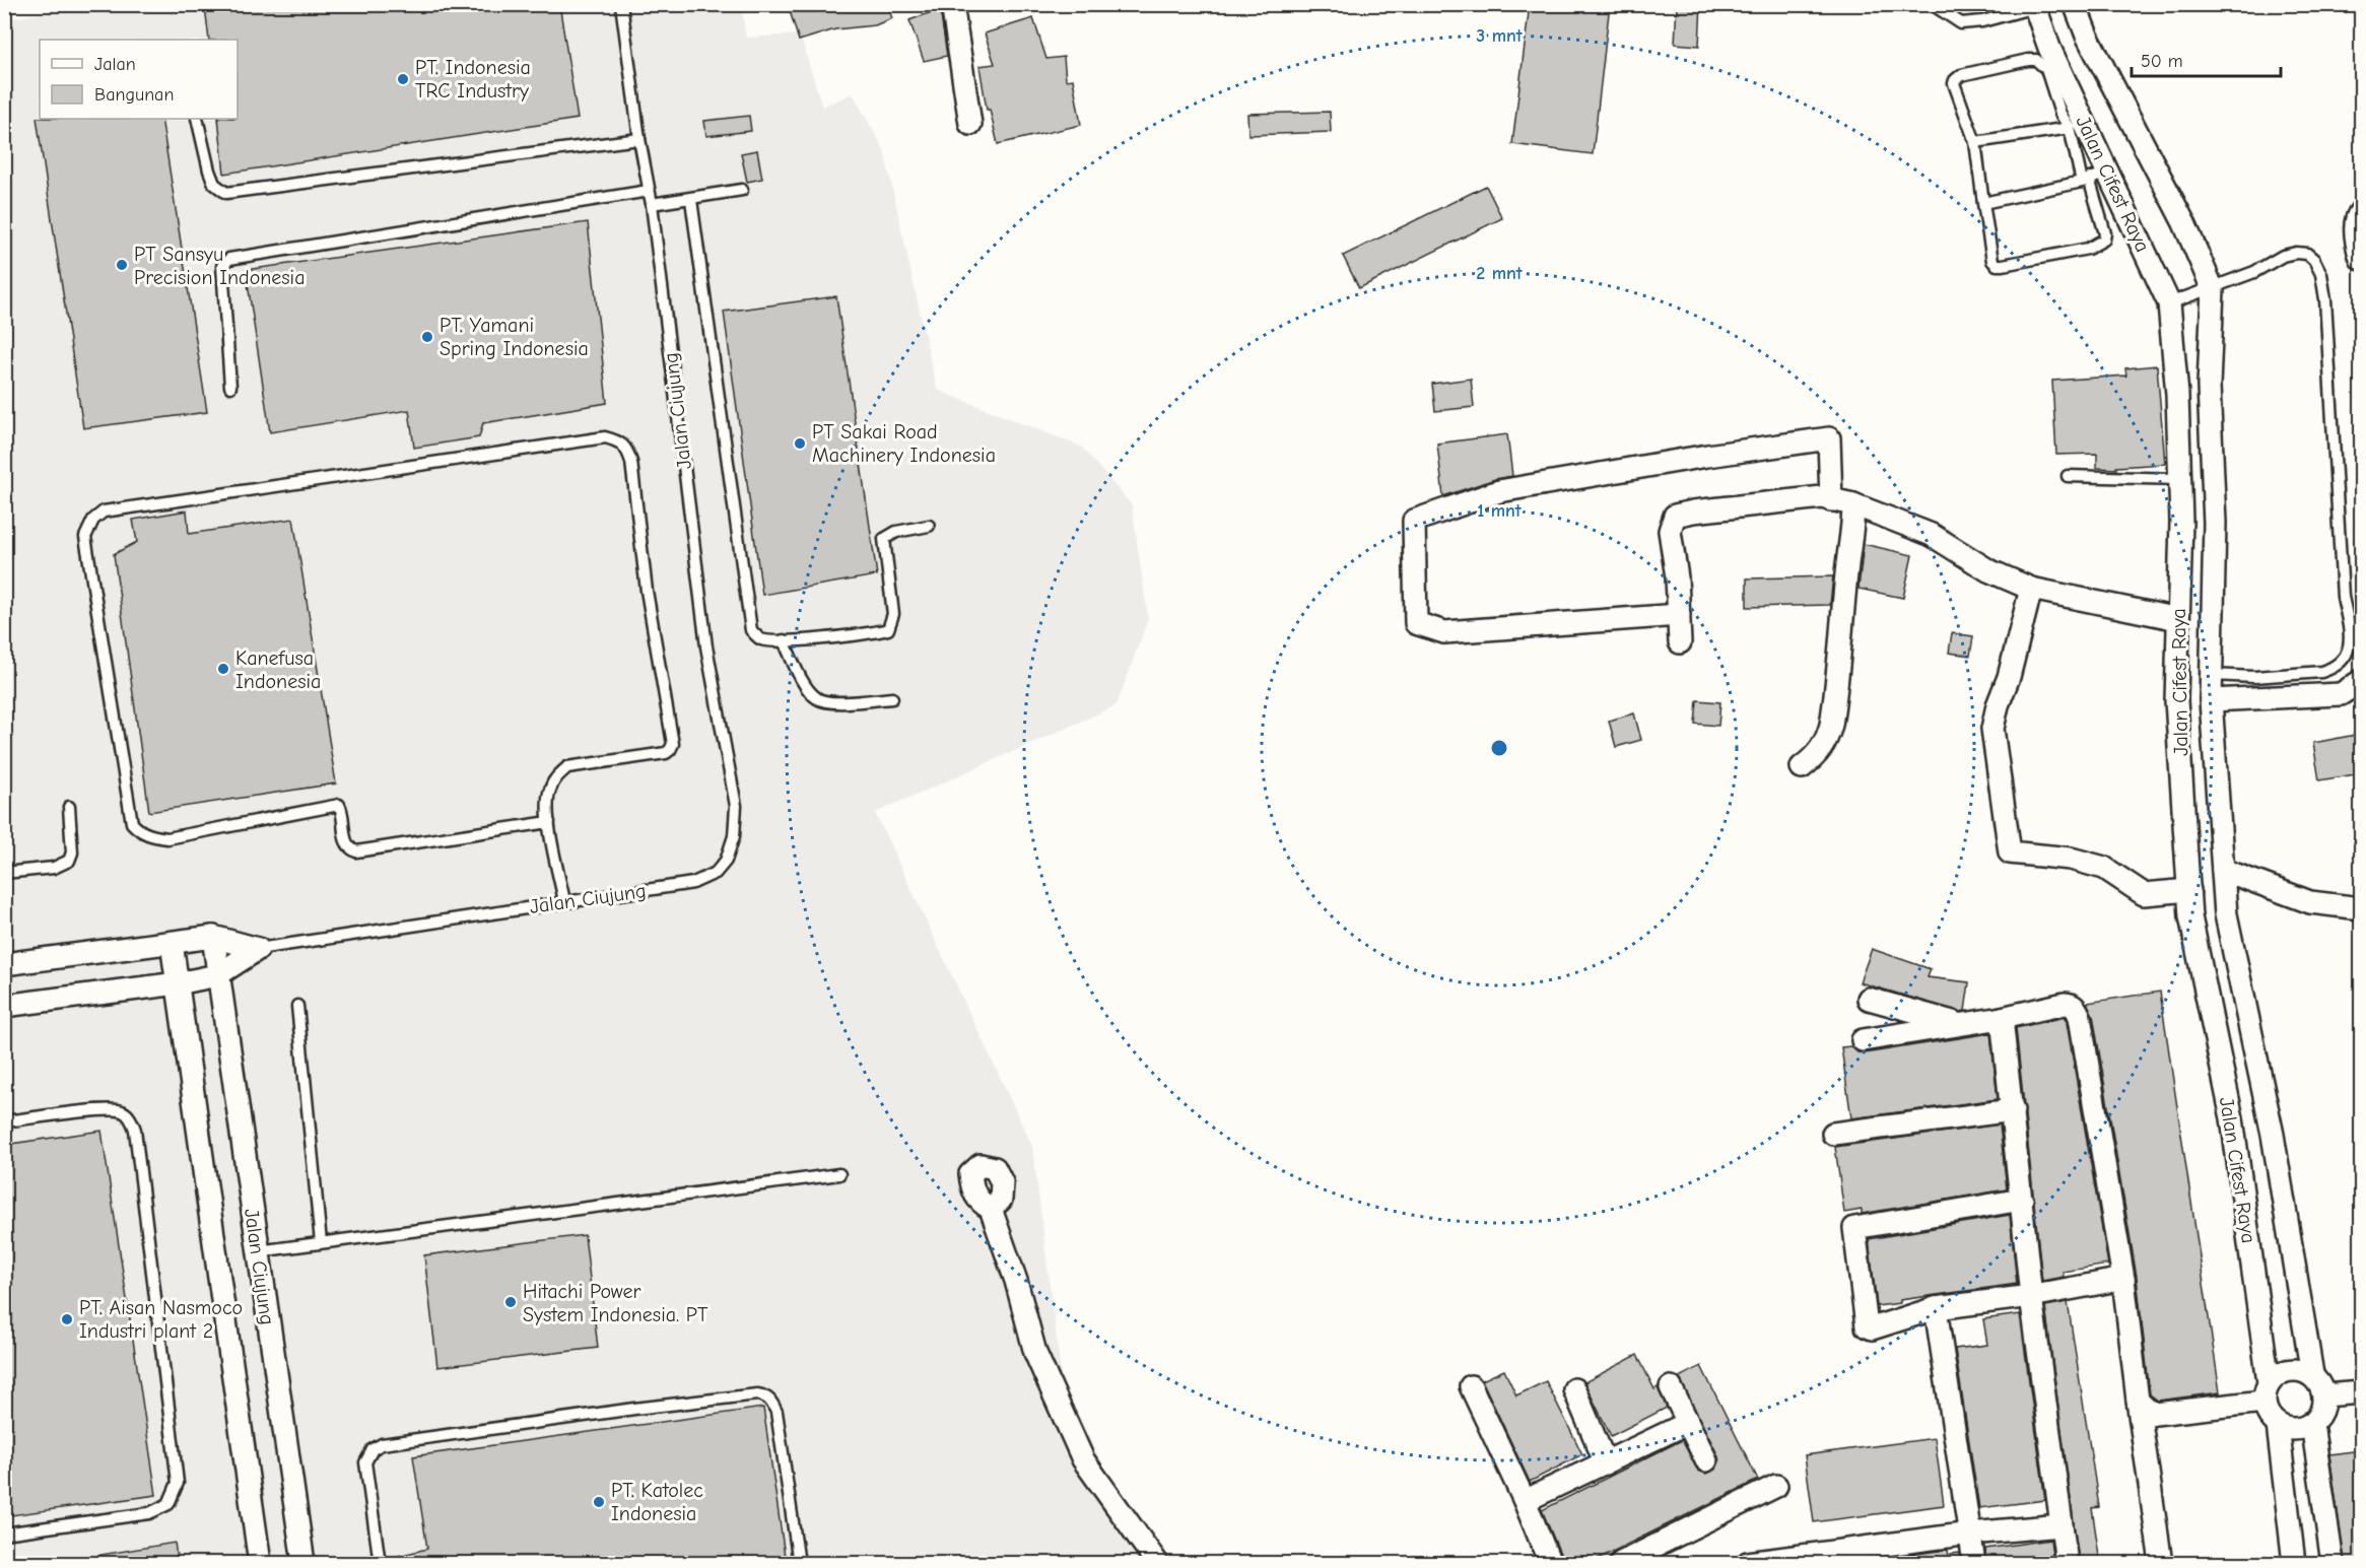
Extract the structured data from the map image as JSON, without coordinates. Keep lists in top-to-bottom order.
{
  "streets": {
    "street": ["Jalan Cifest Raya", "Jalan Ciujung"]
  },
  "places": [
    "PT. Indonesia TRC Industry",
    "PT Sansyu Precision Indonesia",
    "PT. Yamani Spring Indonesia",
    "PT Sakai Road Machinery Indonesia",
    "Kanefusa Indonesia",
    "Hitachi Power System Indonesia. PT",
    "PT. Aisan Nasmoco Industri plant 2",
    "PT. Katolec Indonesia"
  ],
  "legend": ["Jalan", "Bangunan"],
  "scale_bar": "50 m",
  "rings": ["3 mnt", "2 mnt", "1 mnt"]
}
